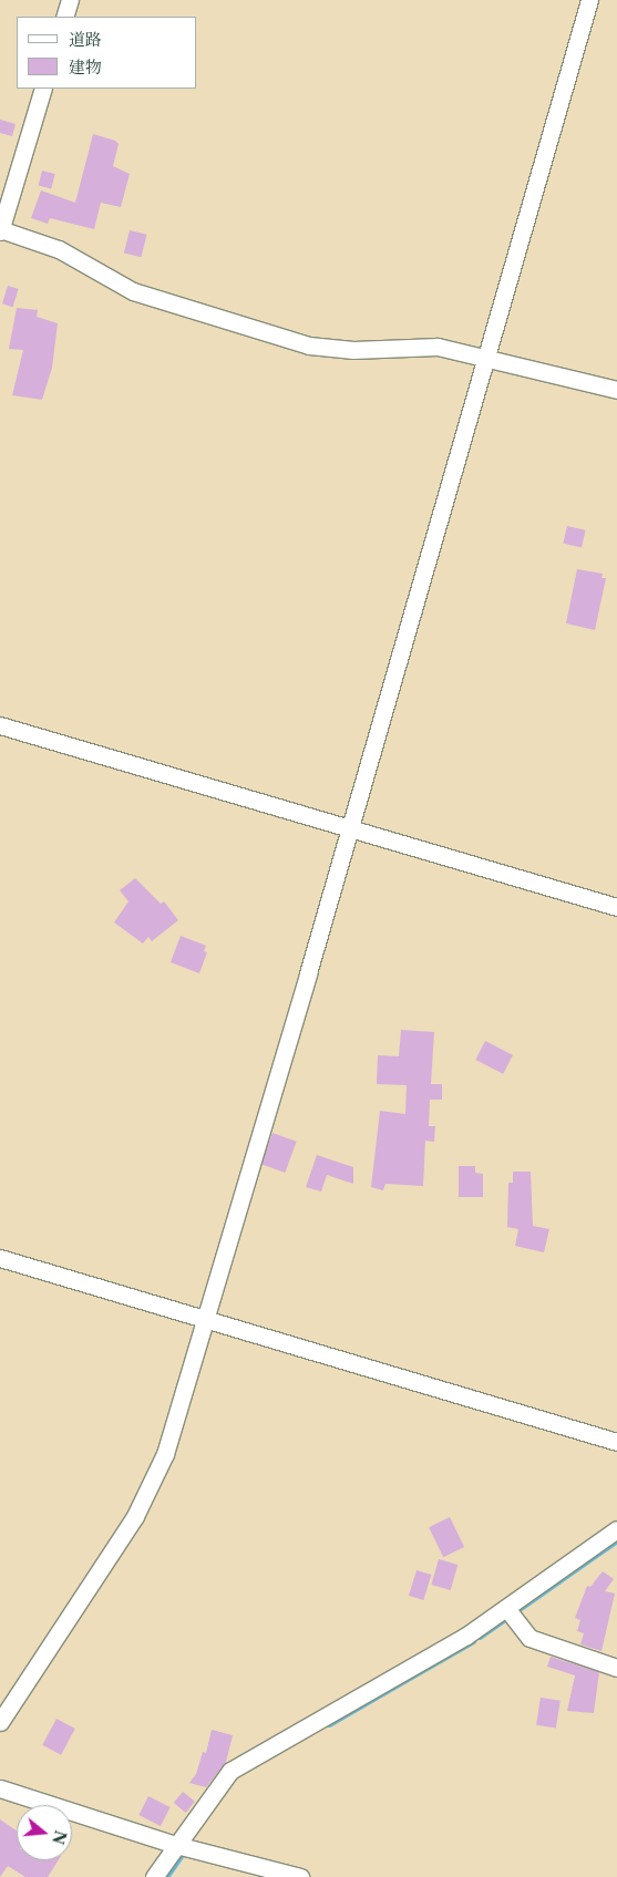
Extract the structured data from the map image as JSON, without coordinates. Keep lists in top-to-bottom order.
{
  "legend": ["道路", "建物"],
  "north": "right"
}
